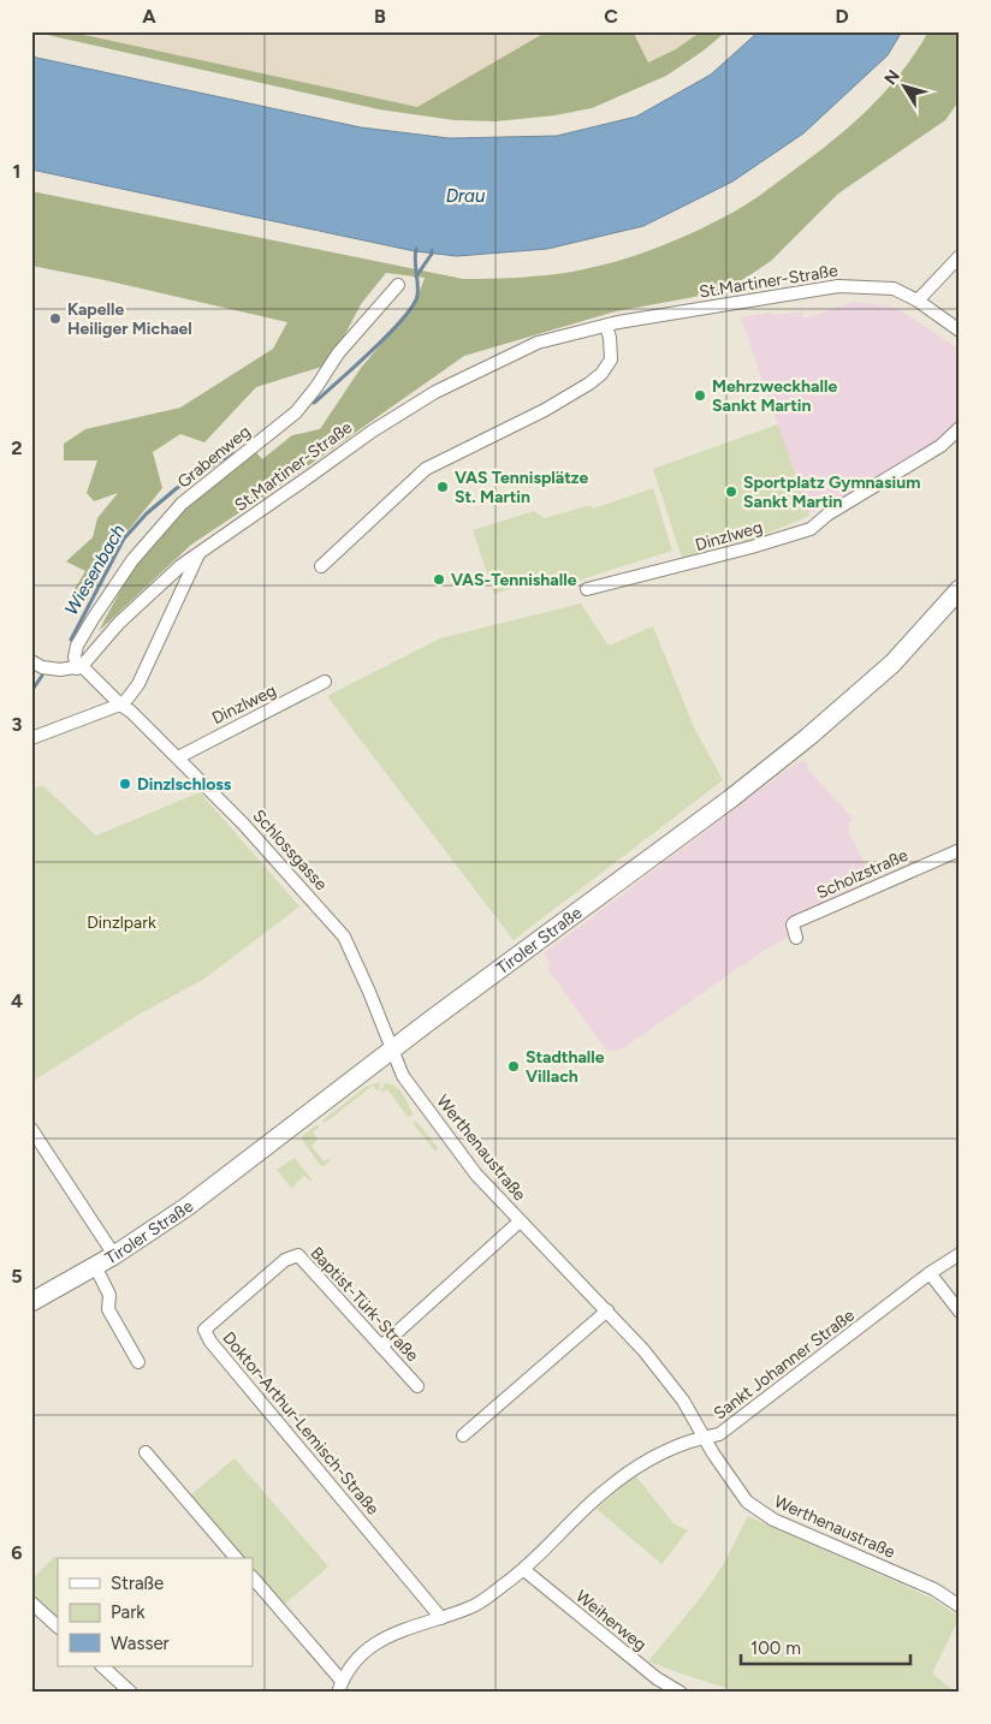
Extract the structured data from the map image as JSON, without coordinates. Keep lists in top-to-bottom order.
{
  "streets": {
    "main road": ["Tiroler Straße"],
    "street": [
      "St.Martiner-Straße",
      "Grabenweg",
      "Dinzlweg",
      "Schlossgasse",
      "Scholzstraße",
      "Werthenaustraße",
      "Baptist-Türk-Straße",
      "Sankt Johanner Straße",
      "Doktor-Arthur-Lemisch-Straße",
      "Weiherweg"
    ]
  },
  "crossings": [
    ["St.Martiner-Straße", "Grabenweg"],
    ["St.Martiner-Straße", "Schlossgasse"],
    ["Grabenweg", "Schlossgasse"],
    ["Dinzlweg", "Schlossgasse"],
    ["Schlossgasse", "Tiroler Straße"],
    ["Schlossgasse", "Werthenaustraße"],
    ["Tiroler Straße", "Werthenaustraße"],
    ["Werthenaustraße", "Sankt Johanner Straße"],
    ["Baptist-Türk-Straße", "Doktor-Arthur-Lemisch-Straße"],
    ["Sankt Johanner Straße", "Doktor-Arthur-Lemisch-Straße"],
    ["Sankt Johanner Straße", "Weiherweg"]
  ],
  "water": ["Drau", "Wiesenbach"],
  "parks": ["Dinzlpark"],
  "places": [
    "Kapelle Heiliger Michael",
    "Mehrzweckhalle Sankt Martin",
    "VAS Tennisplätze St. Martin",
    "Sportplatz Gymnasium Sankt Martin",
    "VAS-Tennishalle",
    "Dinzlschloss",
    "Stadthalle Villach"
  ],
  "legend": ["Straße", "Park", "Wasser"],
  "scale_bar": "100 m",
  "north": "top left",
  "grid": {
    "columns": [
      "A",
      "B",
      "C",
      "D"
    ],
    "rows": [
      "1",
      "2",
      "3",
      "4",
      "5",
      "6"
    ]
  }
}
